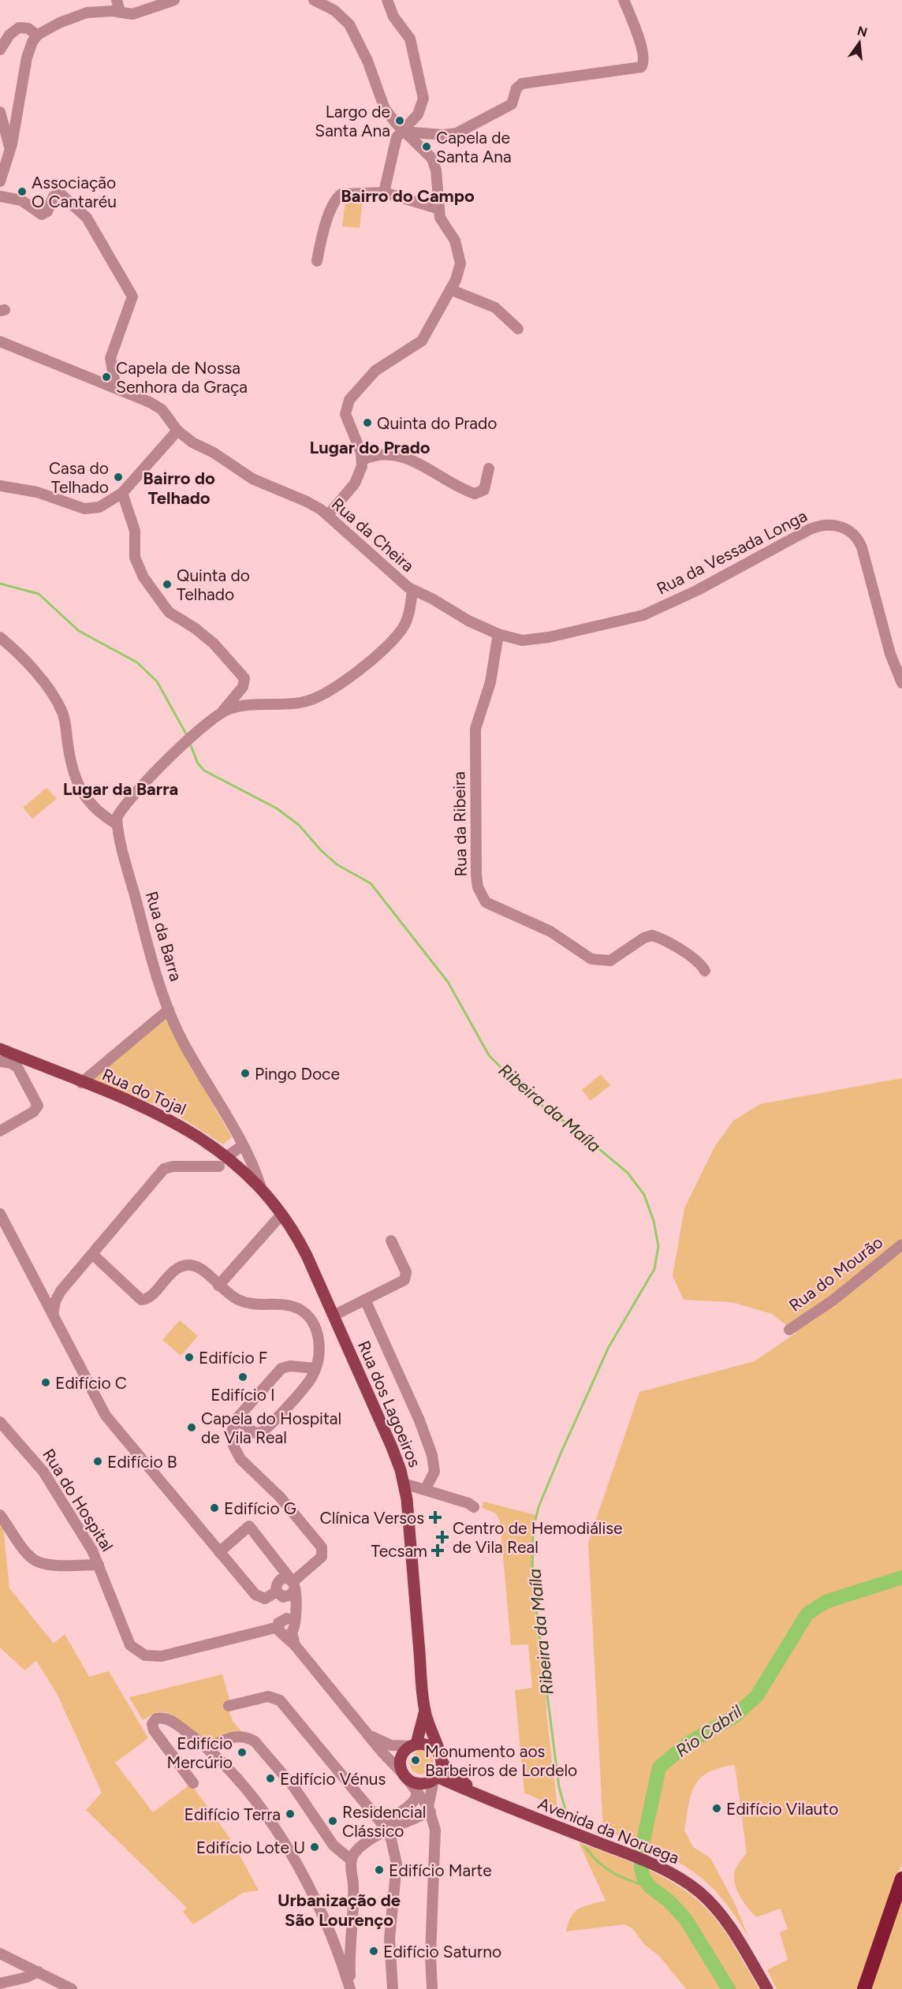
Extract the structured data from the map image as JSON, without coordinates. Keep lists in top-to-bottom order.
{
  "streets": {
    "main road": ["Rua do Tojal", "Rua dos Lagoeiros", "Avenida da Noruega"],
    "street": [
      "Rua da Cheira",
      "Rua da Vessada Longa",
      "Rua da Ribeira",
      "Rua da Barra",
      "Rua do Mourão",
      "Rua do Hospital"
    ]
  },
  "crossings": [
    ["Rua da Cheira", "Rua da Vessada Longa"],
    ["Rua da Cheira", "Rua da Ribeira"],
    ["Rua da Vessada Longa", "Rua da Ribeira"],
    ["Rua da Barra", "Rua do Tojal"],
    ["Rua da Barra", "Rua dos Lagoeiros"],
    ["Rua do Tojal", "Rua dos Lagoeiros"],
    ["Rua dos Lagoeiros", "Avenida da Noruega"]
  ],
  "districts": [
    "Bairro do Campo",
    "Lugar do Prado",
    "Bairro do Telhado",
    "Lugar da Barra",
    "Urbanização de São Lourenço"
  ],
  "water": ["Ribeira da Maíla", "Rio Cabril"],
  "places": {
    "other": [
      "Largo de Santa Ana",
      "Capela de Santa Ana",
      "Associação O Cantaréu",
      "Capela de Nossa Senhora da Graça",
      "Quinta do Prado",
      "Casa do Telhado",
      "Quinta do Telhado",
      "Pingo Doce",
      "Edifício F",
      "Edifício I",
      "Edifício C",
      "Capela do Hospital de Vila Real",
      "Edifício B",
      "Edifício G",
      "Edifício Mercúrio",
      "Monumento aos Barbeiros de Lordelo",
      "Edifício Vénus",
      "Edifício Vilauto",
      "Edifício Terra",
      "Residencial Clássico",
      "Edifício Lote U",
      "Edifício Marte",
      "Edifício Saturno"
    ],
    "health": ["Clínica Versos", "Centro de Hemodiálise de Vila Real", "Tecsam"]
  },
  "north": "top"
}
